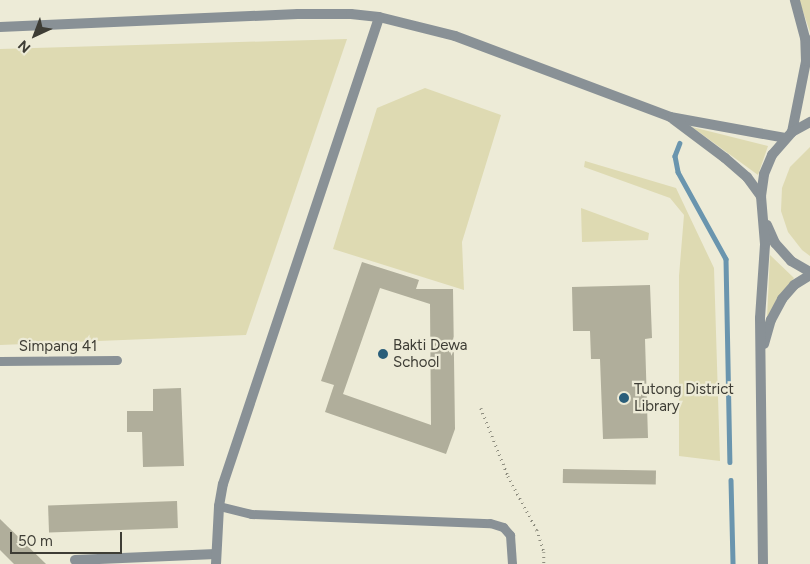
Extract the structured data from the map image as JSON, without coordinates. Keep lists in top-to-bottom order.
{
  "streets": {
    "lane": ["Simpang 41"]
  },
  "places": ["Bakti Dewa School", "Tutong District Library"],
  "scale_bar": "50 m",
  "north": "bottom left"
}
